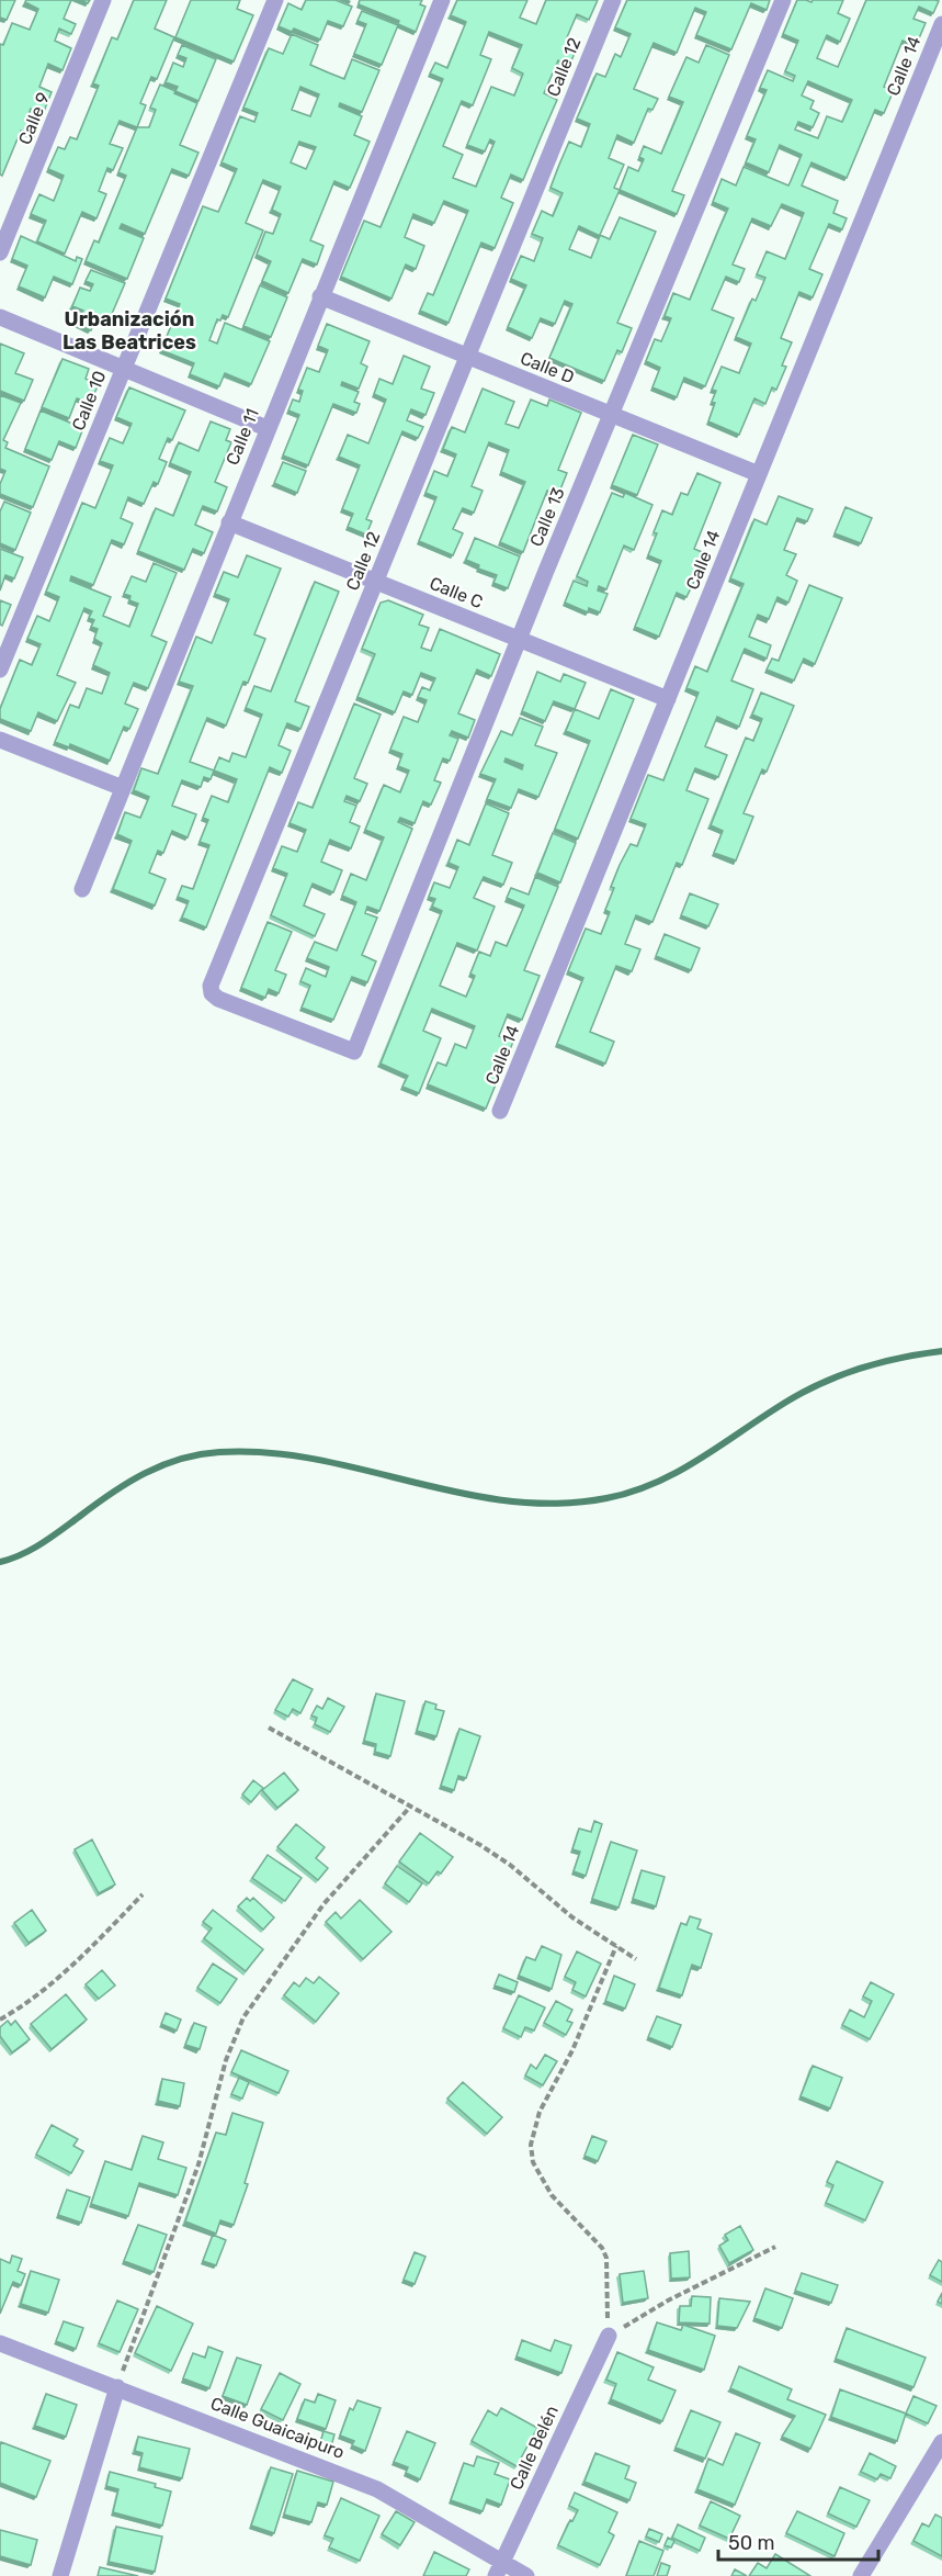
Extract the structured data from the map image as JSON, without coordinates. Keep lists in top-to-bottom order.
{
  "streets": {
    "street": [
      "Calle 14",
      "Calle 12",
      "Calle 9",
      "Calle D",
      "Calle 10",
      "Calle 11",
      "Calle 13",
      "Calle C",
      "Calle Guaicaipuro",
      "Calle Belén"
    ]
  },
  "crossings": [
    ["Calle 14", "Calle D"],
    ["Calle 14", "Calle C"],
    ["Calle 12", "Calle D"],
    ["Calle 12", "Calle 13"],
    ["Calle 12", "Calle C"],
    ["Calle D", "Calle 11"],
    ["Calle D", "Calle 13"],
    ["Calle 11", "Calle C"],
    ["Calle 13", "Calle C"],
    ["Calle Guaicaipuro", "Calle Belén"]
  ],
  "districts": ["Urbanización Las Beatrices"],
  "scale_bar": "50 m"
}
